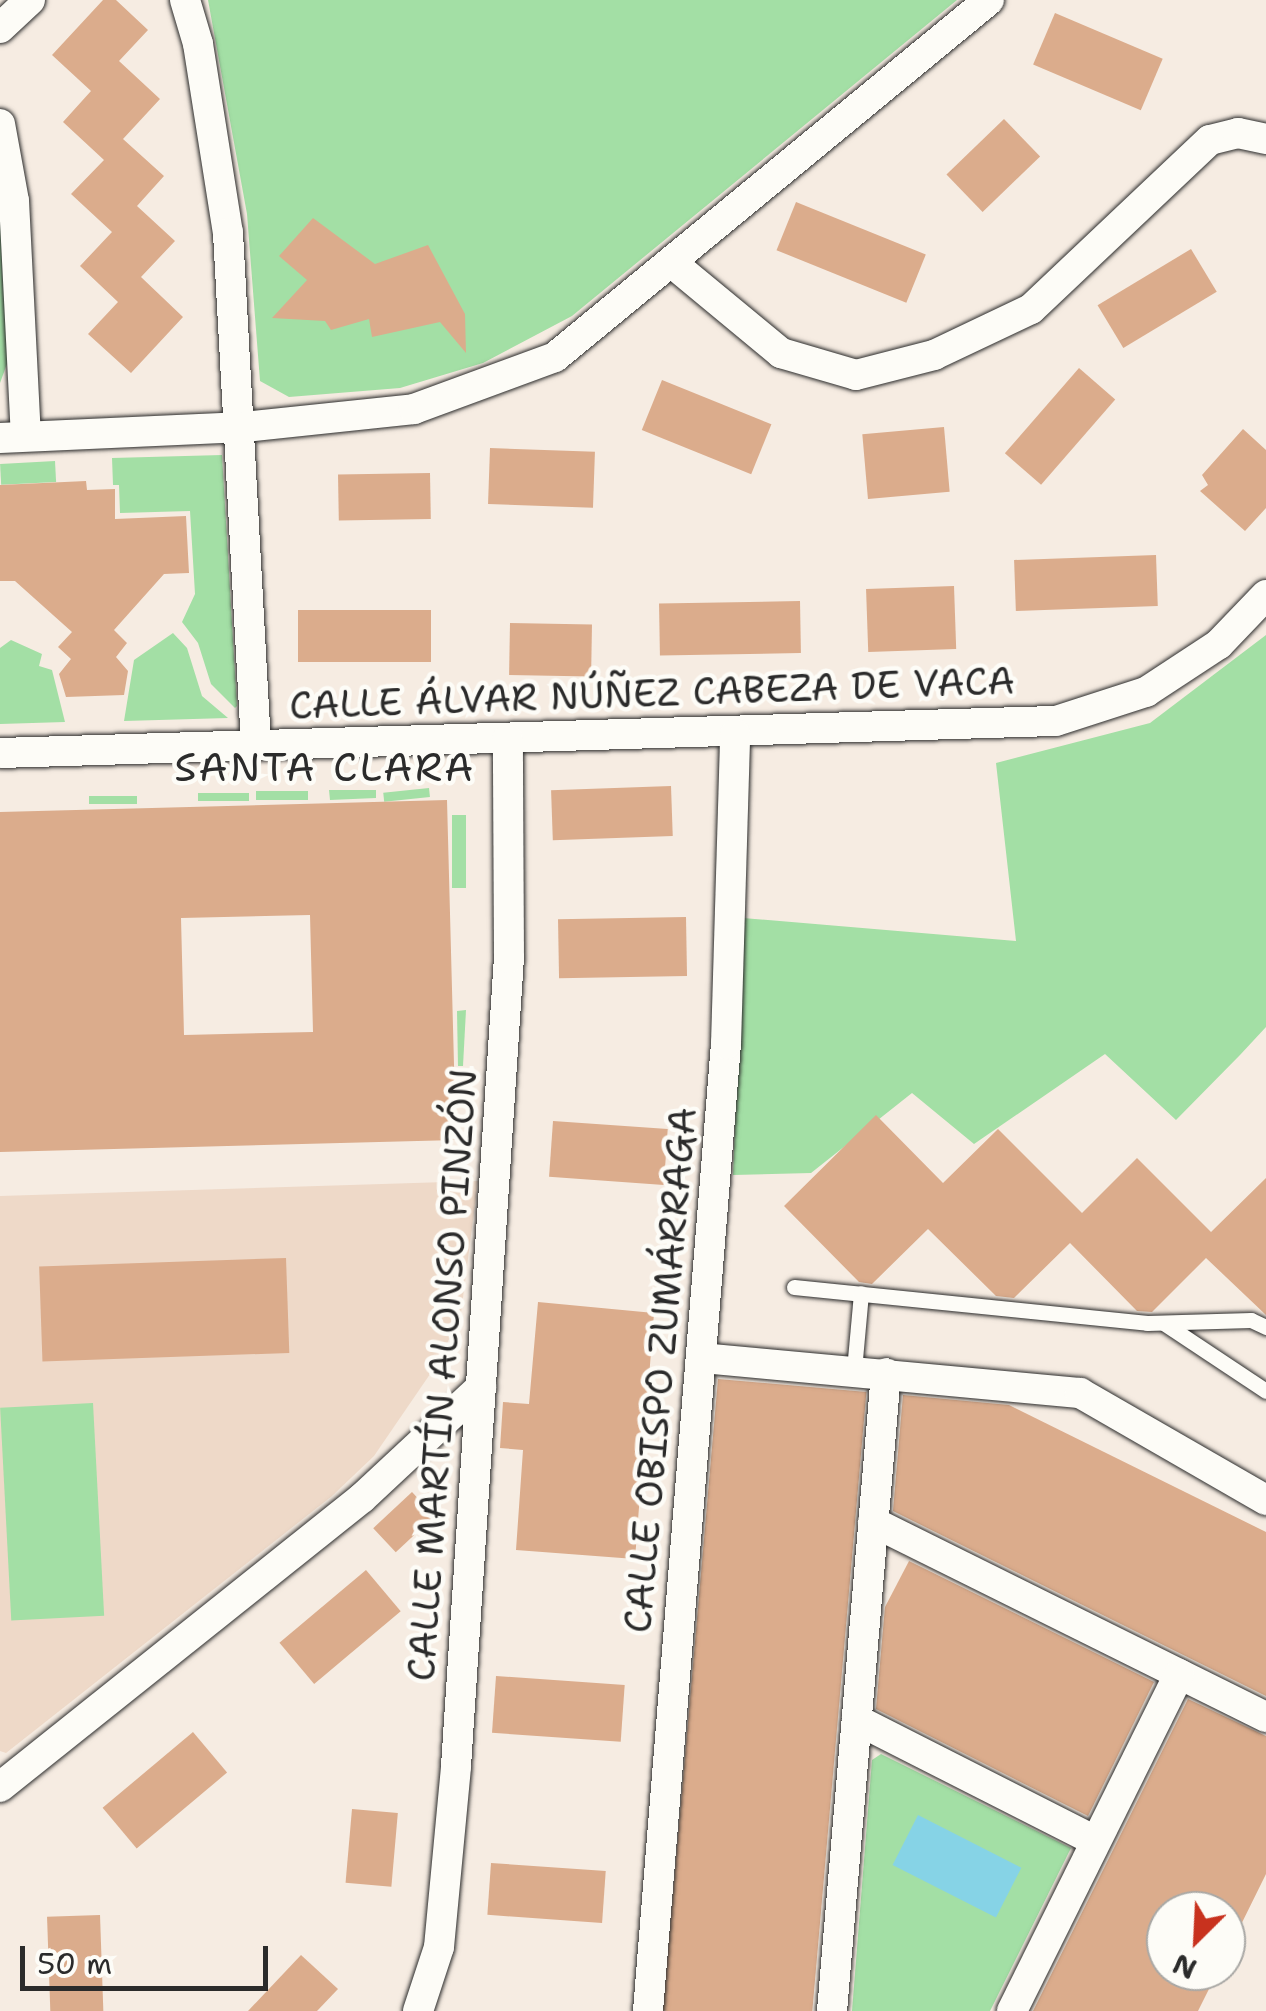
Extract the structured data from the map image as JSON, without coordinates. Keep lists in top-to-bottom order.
{
  "streets": {
    "street": ["CALLE ÁLVAR NÚÑEZ CABEZA DE VACA", "CALLE OBISPO ZUMÁRRAGA", "CALLE MARTÍN ALONSO PINZÓN"]
  },
  "crossings": [
    ["CALLE ÁLVAR NÚÑEZ CABEZA DE VACA", "CALLE OBISPO ZUMÁRRAGA"],
    ["CALLE ÁLVAR NÚÑEZ CABEZA DE VACA", "CALLE MARTÍN ALONSO PINZÓN"]
  ],
  "districts": ["SANTA CLARA"],
  "scale_bar": "50 m",
  "north": "bottom left"
}
